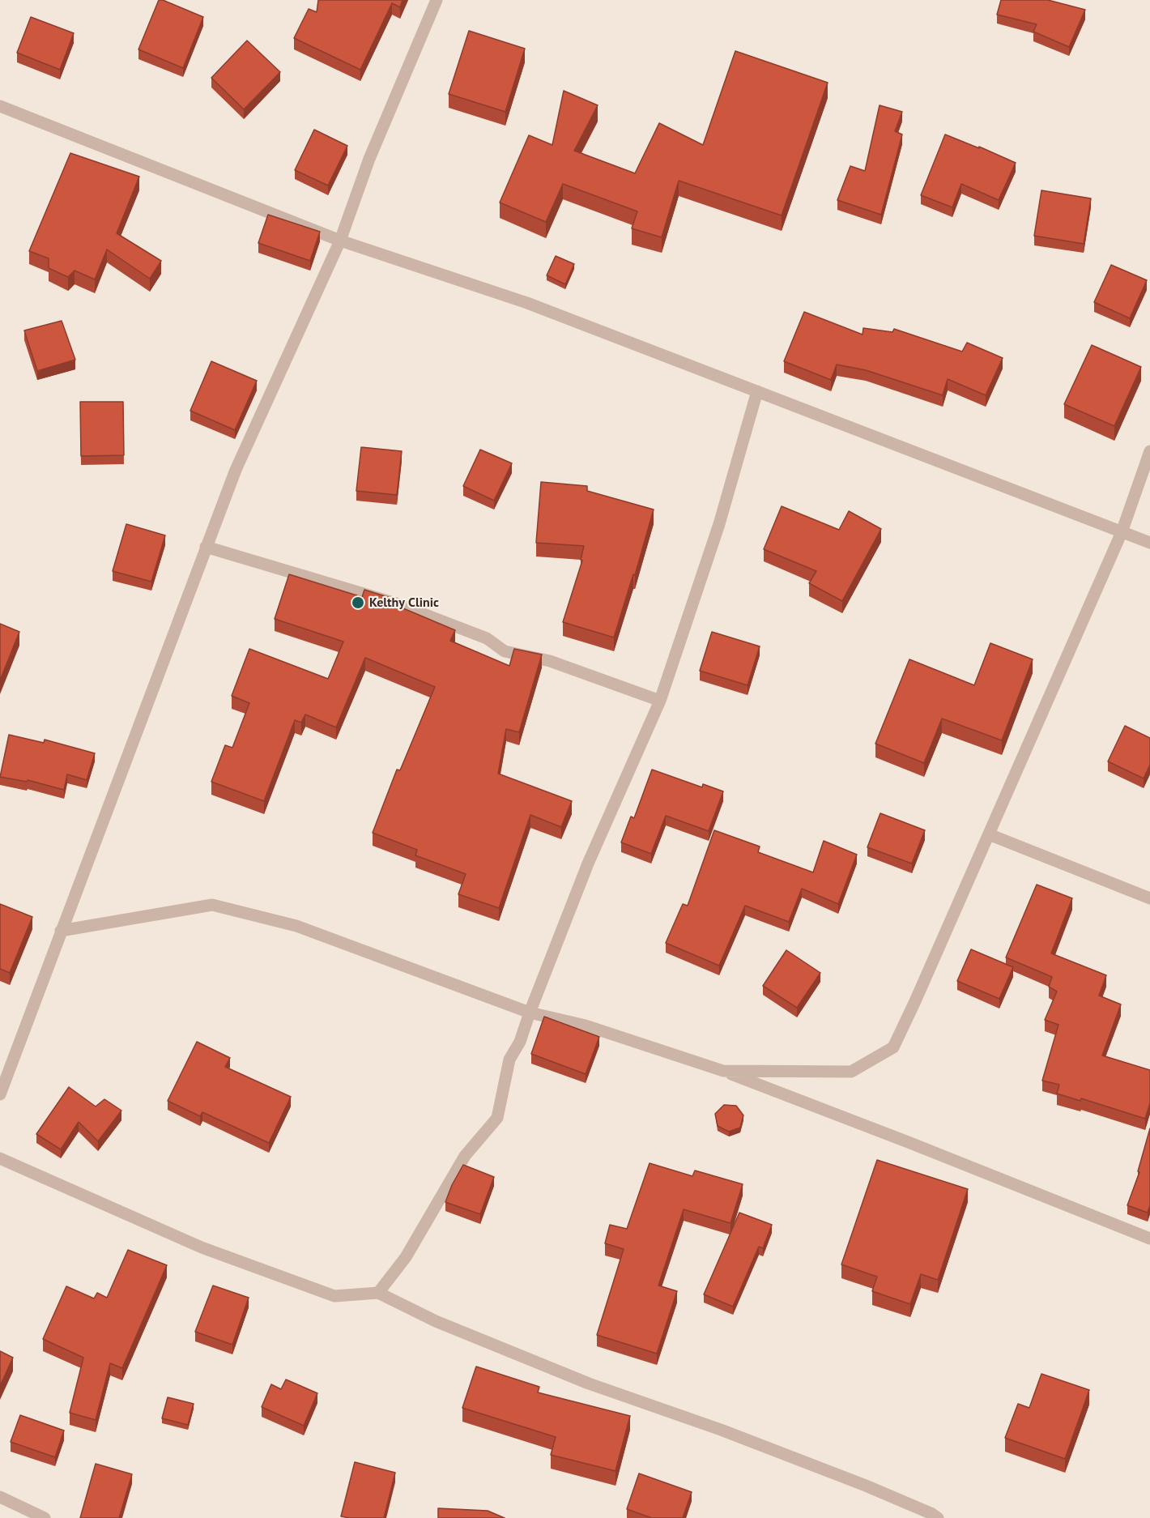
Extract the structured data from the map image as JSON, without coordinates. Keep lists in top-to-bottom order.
{
  "places": ["Kelthy Clinic"]
}
